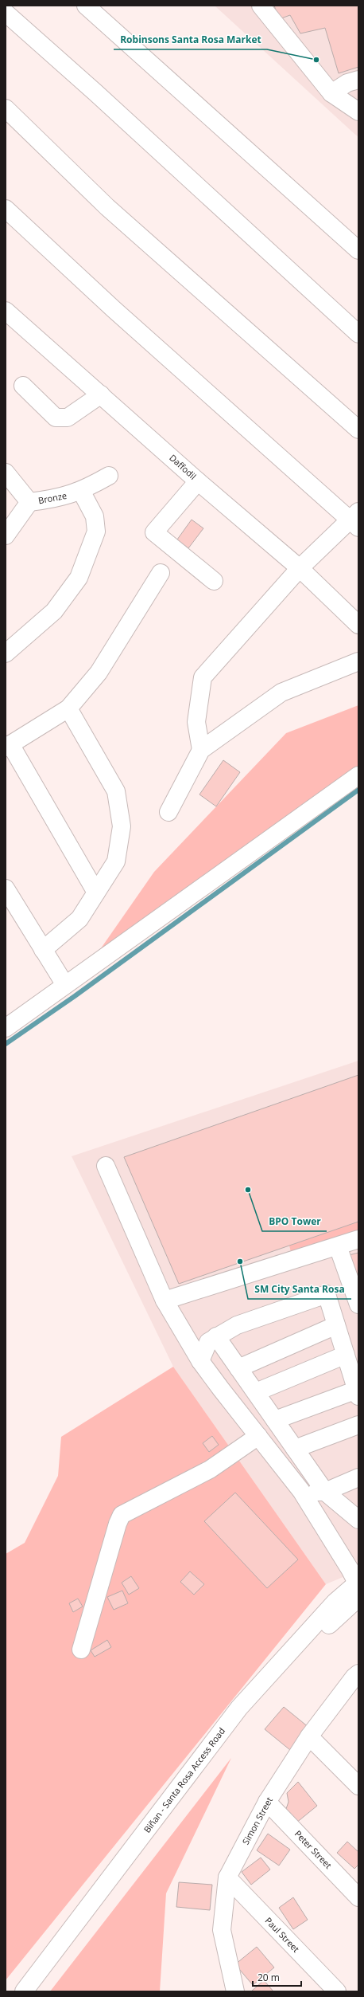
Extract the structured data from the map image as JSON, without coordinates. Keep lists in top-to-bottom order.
{
  "streets": {
    "street": [
      "Daffodil",
      "Bronze",
      "Biñan - Santa Rosa Access Road",
      "Simon Street",
      "Peter Street",
      "Paul Street"
    ]
  },
  "crossings": [
    ["Simon Street", "Peter Street"],
    ["Simon Street", "Paul Street"]
  ],
  "places": ["Robinsons Santa Rosa Market", "BPO Tower", "SM City Santa Rosa"],
  "scale_bar": "20 m"
}
